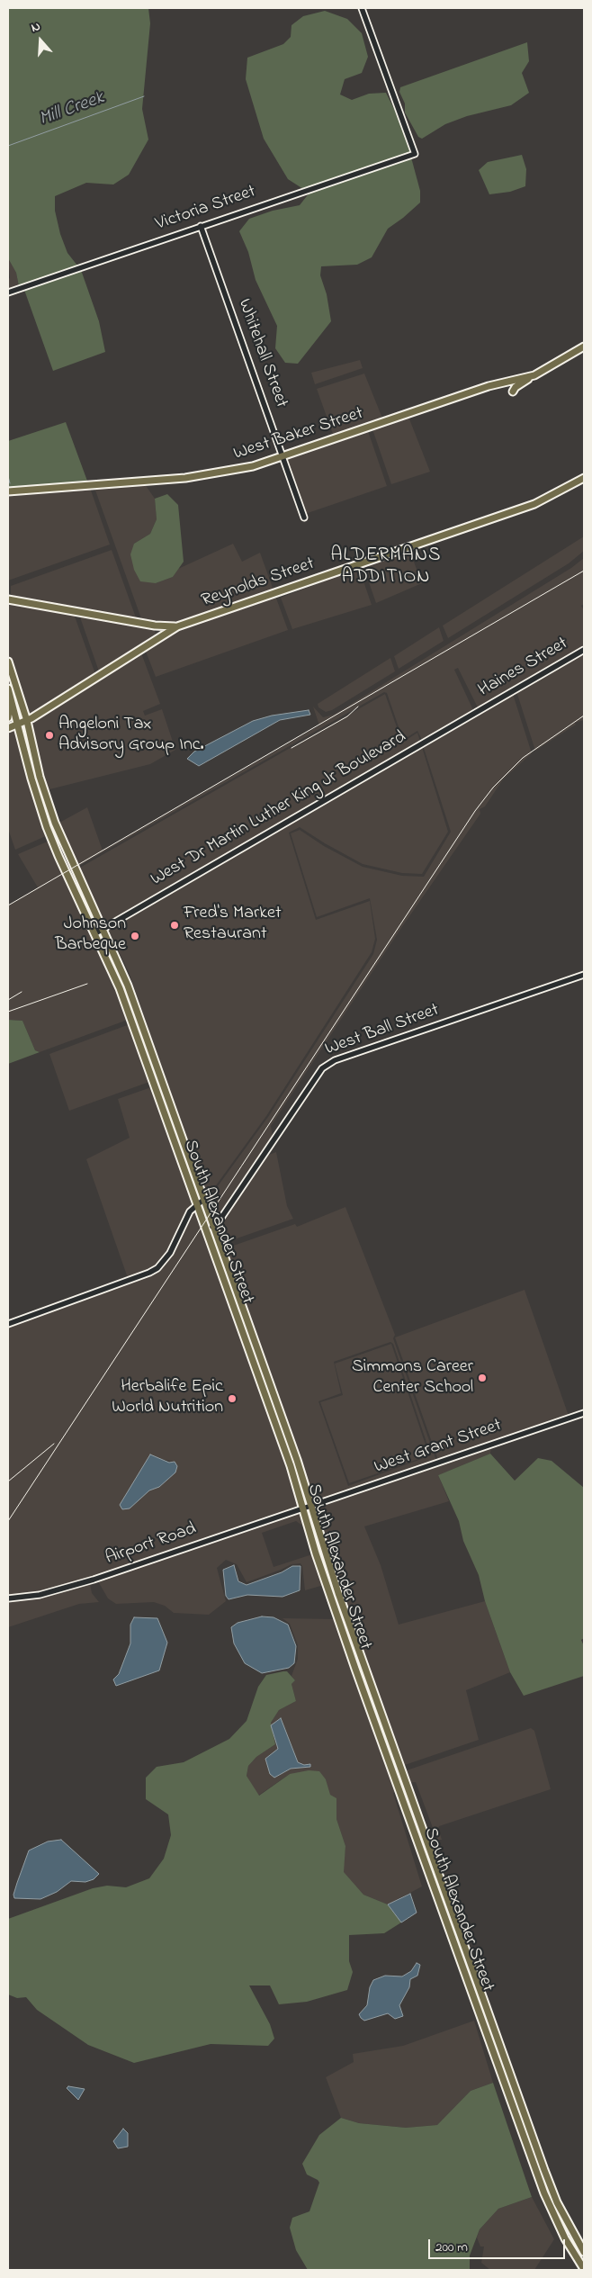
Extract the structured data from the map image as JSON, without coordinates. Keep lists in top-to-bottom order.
{
  "streets": {
    "main road": ["West Baker Street", "Reynolds Street", "South Alexander Street"],
    "street": [
      "Victoria Street",
      "Whitehall Street",
      "Haines Street",
      "West Dr Martin Luther King Jr Boulevard",
      "West Ball Street",
      "West Grant Street",
      "Airport Road"
    ]
  },
  "crossings": [
    ["Victoria Street", "Whitehall Street"],
    ["Whitehall Street", "West Baker Street"],
    ["Reynolds Street", "South Alexander Street"],
    ["Haines Street", "West Dr Martin Luther King Jr Boulevard"],
    ["West Dr Martin Luther King Jr Boulevard", "South Alexander Street"],
    ["West Ball Street", "South Alexander Street"],
    ["South Alexander Street", "West Grant Street"],
    ["South Alexander Street", "Airport Road"],
    ["West Grant Street", "Airport Road"]
  ],
  "districts": ["ALDERMANS ADDITION"],
  "water": ["Mill Creek"],
  "places": [
    "Angeloni Tax Advisory Group Inc.",
    "Fred's Market Restaurant",
    "Johnson Barbeque",
    "Simmons Career Center School",
    "Herbalife Epic World Nutrition"
  ],
  "scale_bar": "200 m",
  "north": "top"
}
